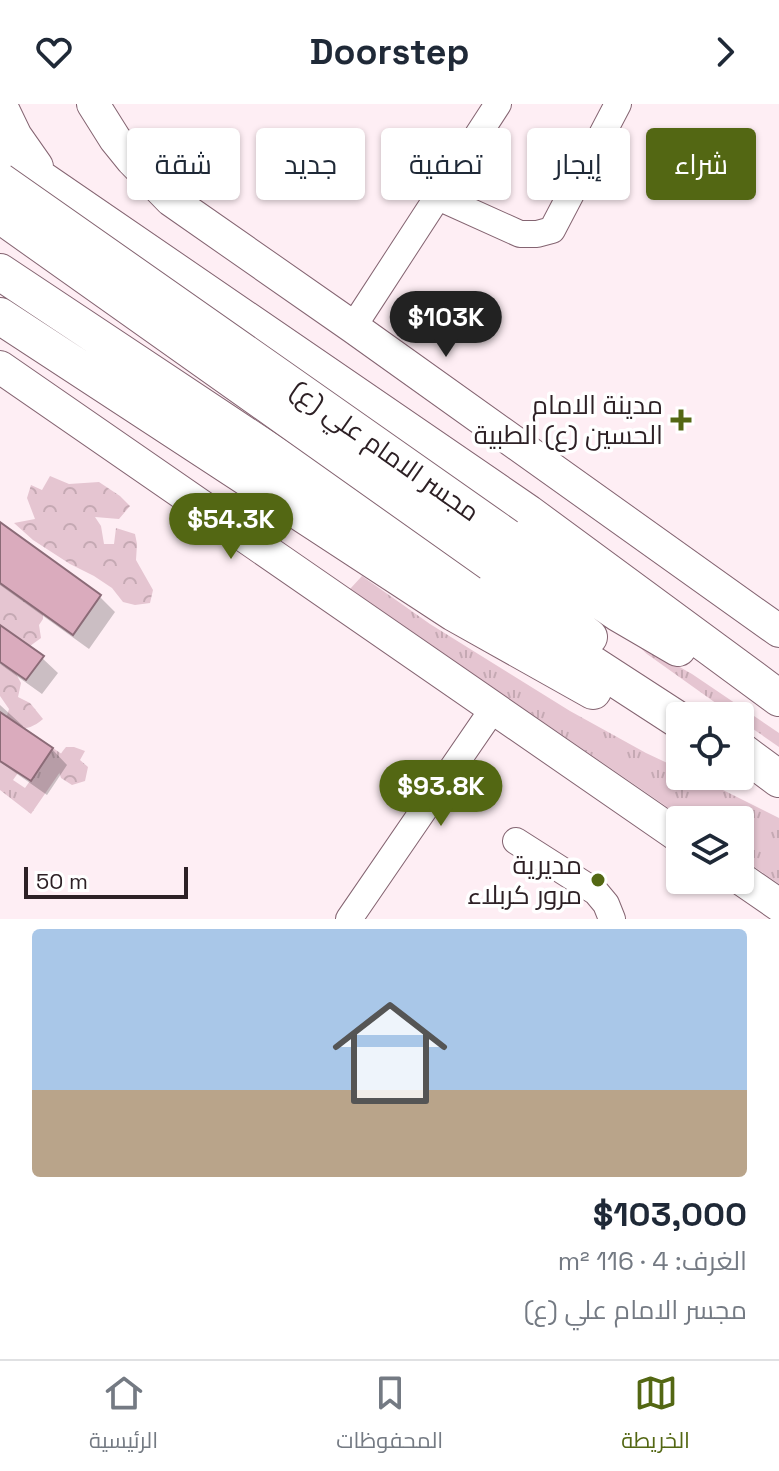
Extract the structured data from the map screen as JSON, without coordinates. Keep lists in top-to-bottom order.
{
  "streets": {
    "highway": ["مجسر الامام علي (ع)"]
  },
  "places": {
    "health": ["مدينة الامام الحسين (ع) الطبية"],
    "other": ["مديرية مرور كربلاء"]
  },
  "scale_bar": "50 m",
  "page": {
    "header": "Doorstep",
    "chip": [
      "شراء",
      "إيجار",
      "تصفية",
      "جديد",
      "شقة"
    ],
    "price": ["$103K", "$54.3K", "$93.8K"],
    "scale": "50 m",
    "list": [
      {
        "name": "$103,000",
        "note": "الغرف: 4 · 116 m² · مجسر الامام علي (ع)"
      }
    ],
    "tabs": ["الخريطة", "المحفوظات", "الرئيسية"]
  }
}
